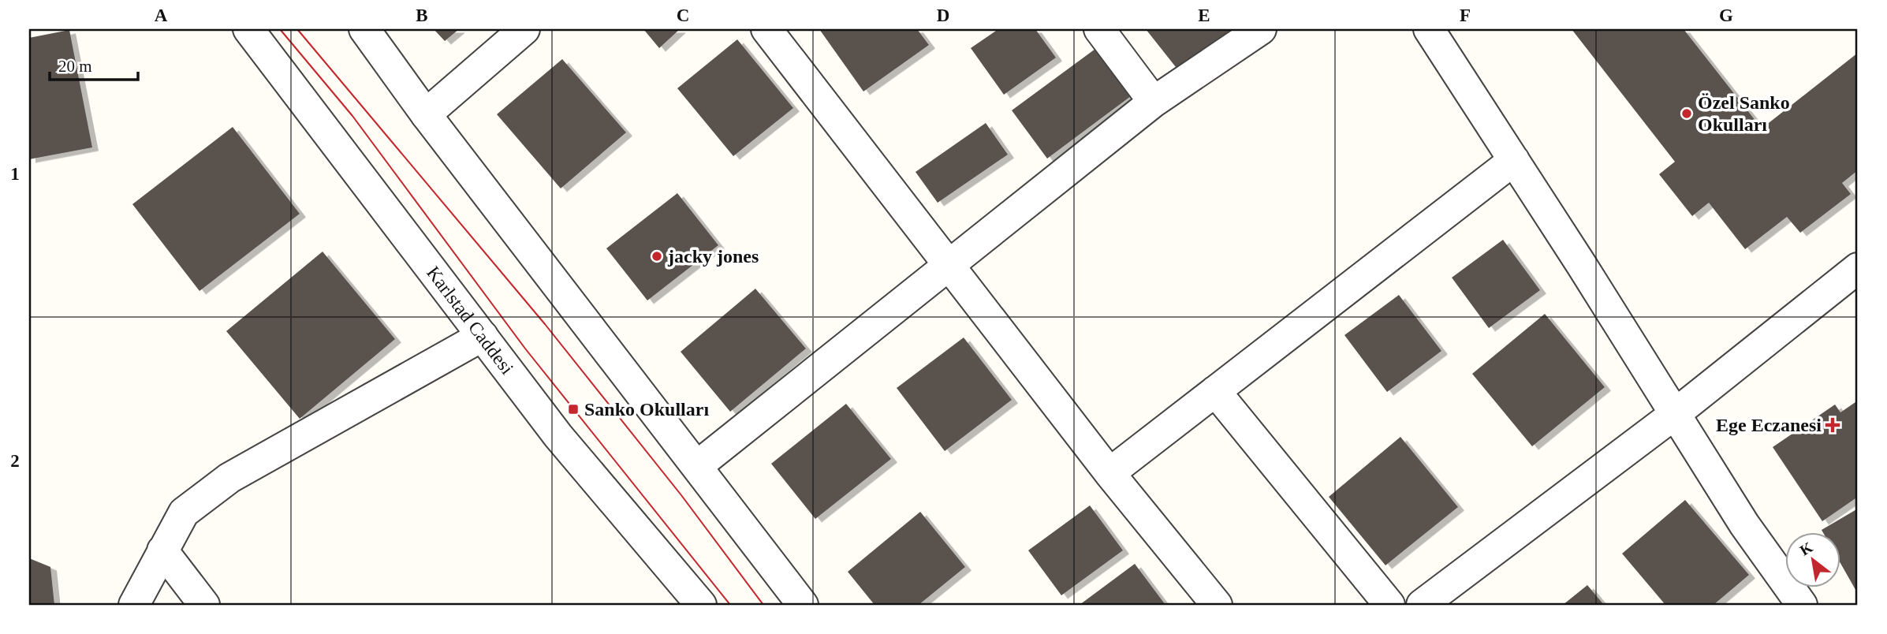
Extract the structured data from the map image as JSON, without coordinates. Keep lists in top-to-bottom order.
{
  "streets": {
    "street": ["Karlstad Caddesi"]
  },
  "places": {
    "other": ["Özel Sanko Okulları", "jacky jones"],
    "transit": ["Sanko Okulları"],
    "health": ["Ege Eczanesi"]
  },
  "scale_bar": "20 m",
  "north": "top left",
  "grid": {
    "columns": [
      "A",
      "B",
      "C",
      "D",
      "E",
      "F",
      "G"
    ],
    "rows": ["1", "2"]
  }
}
